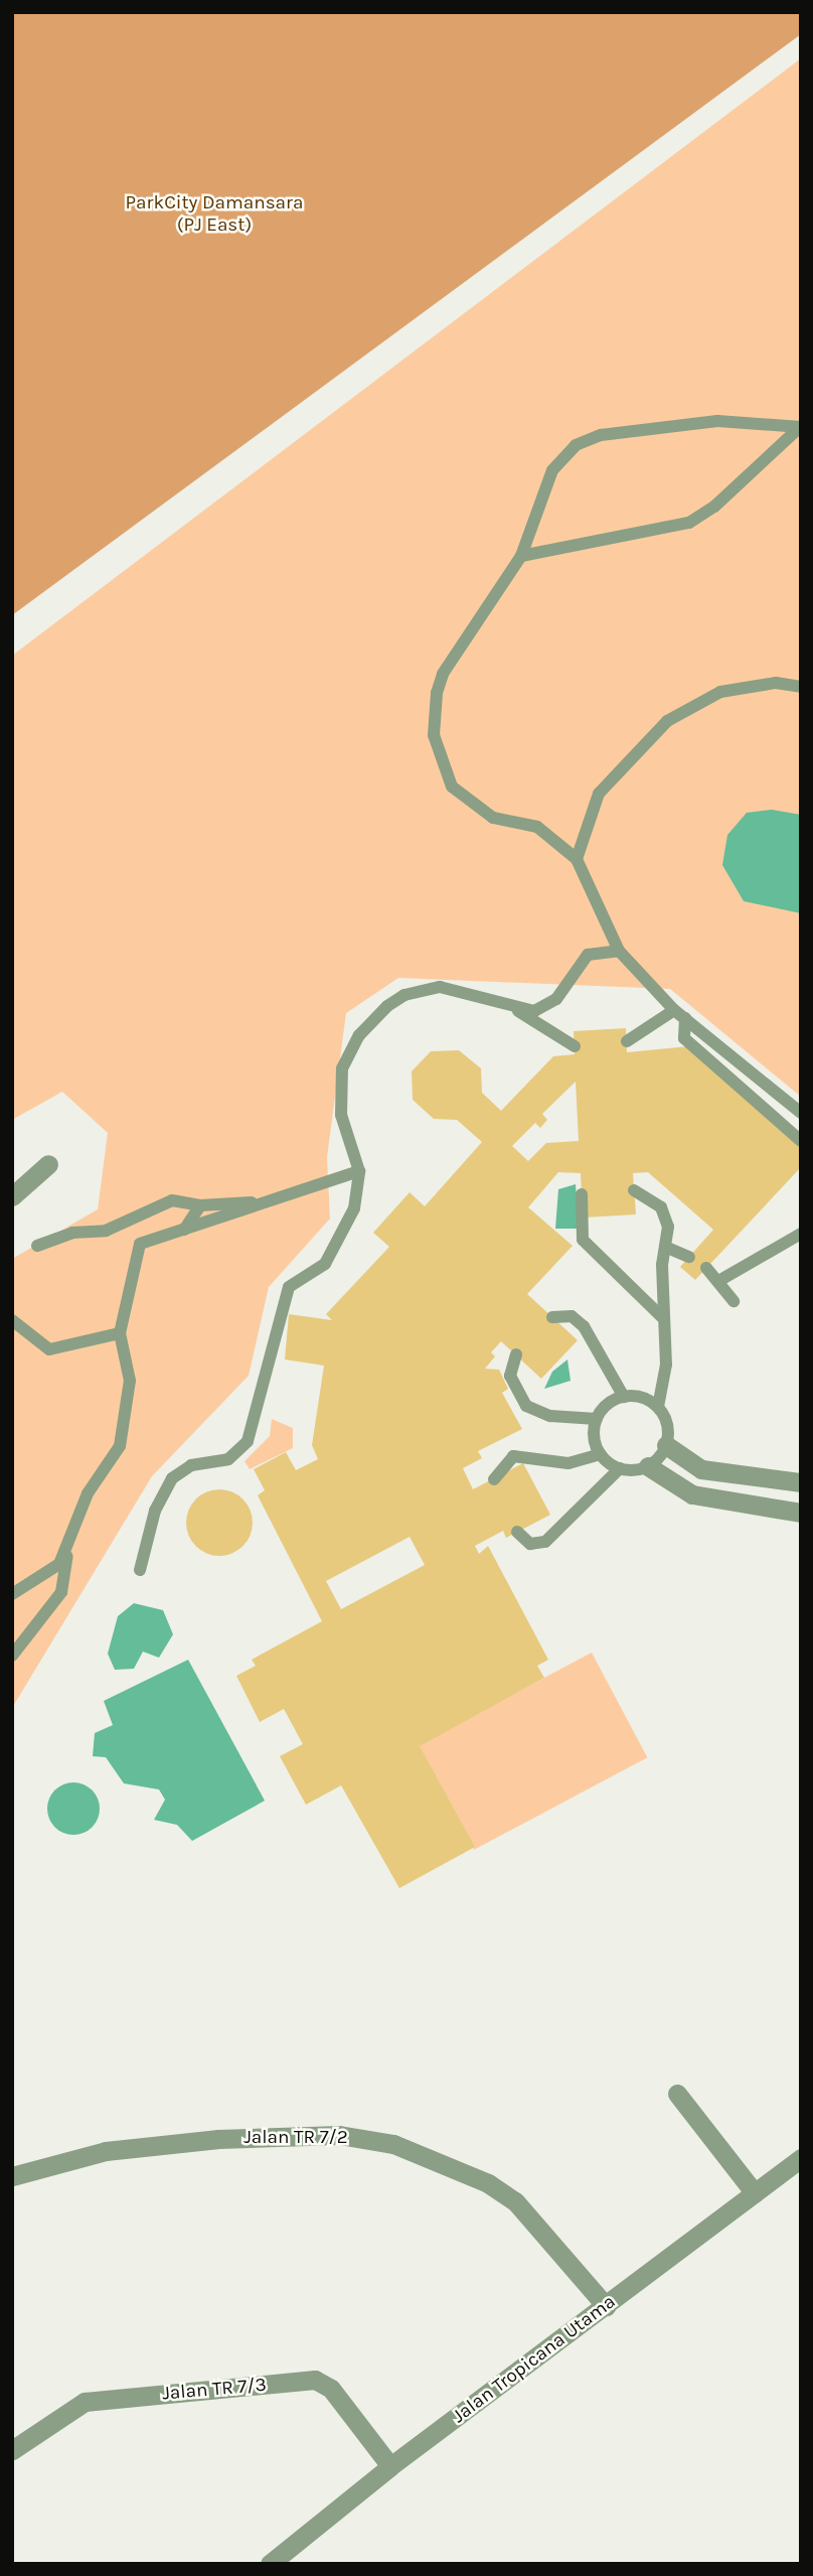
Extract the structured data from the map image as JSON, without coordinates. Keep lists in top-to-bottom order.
{
  "streets": {
    "street": ["Jalan TR 7/2", "Jalan Tropicana Utama", "Jalan TR 7/3"]
  },
  "crossings": [
    ["Jalan TR 7/2", "Jalan Tropicana Utama"],
    ["Jalan Tropicana Utama", "Jalan TR 7/3"]
  ],
  "parks": ["ParkCity Damansara (PJ East)"]
}
